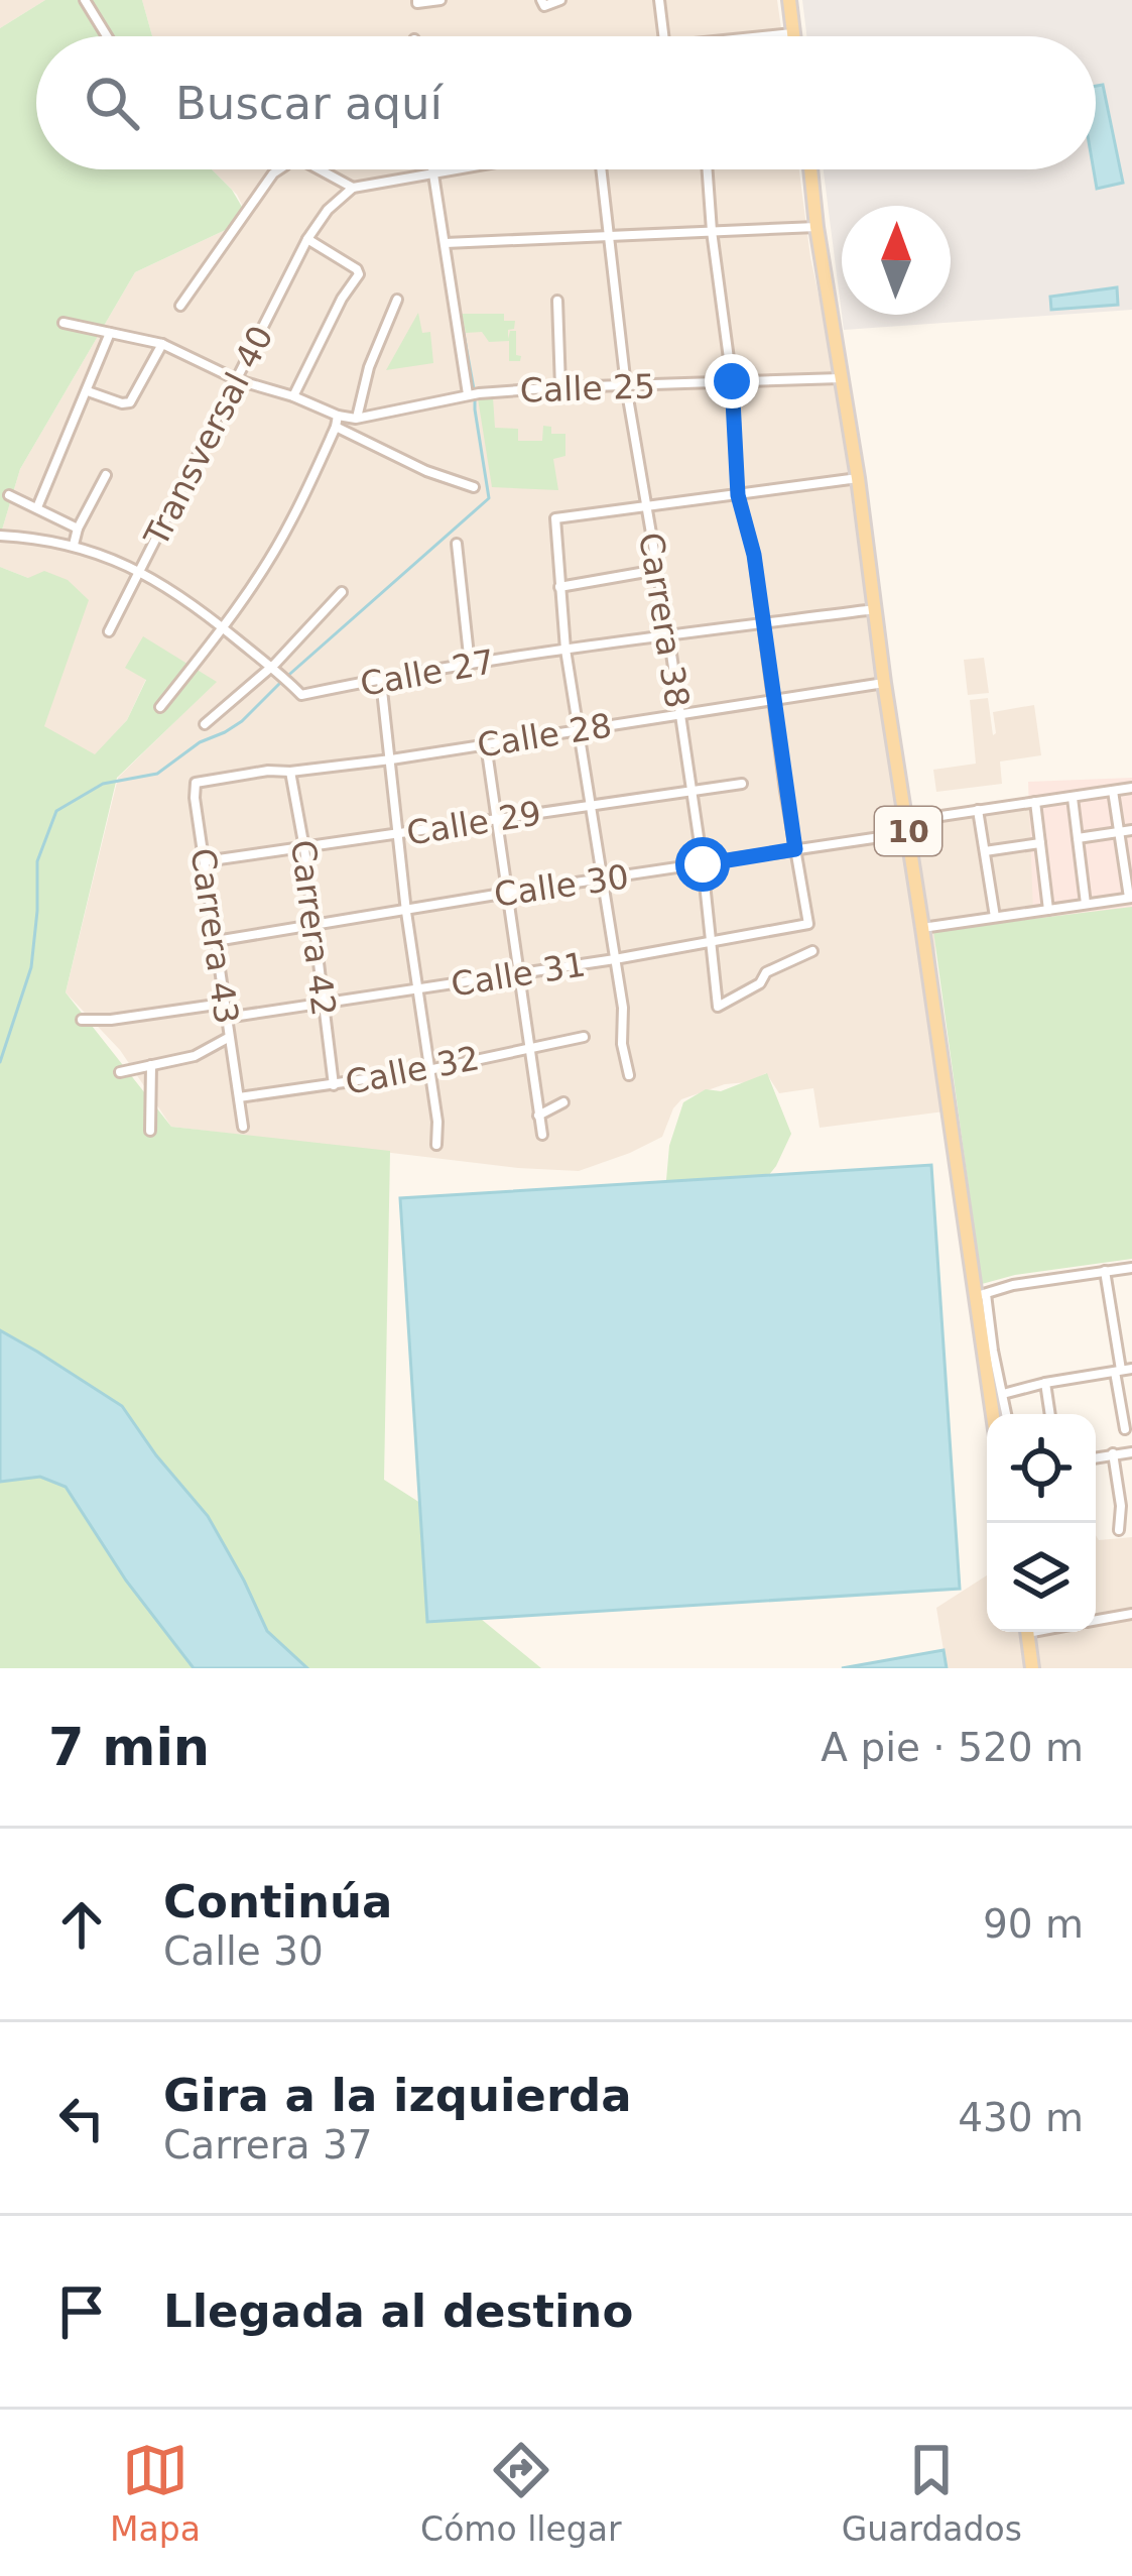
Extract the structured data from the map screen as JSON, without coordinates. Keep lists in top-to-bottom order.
{
  "streets": {
    "main road": ["10"],
    "street": [
      "Calle 25",
      "Transversal 40",
      "Carrera 38",
      "Calle 27",
      "Calle 28",
      "Calle 29",
      "Calle 30",
      "Carrera 42",
      "Carrera 43",
      "Calle 31",
      "Calle 32"
    ]
  },
  "crossings": [
    ["Calle 25", "Carrera 38"],
    ["Calle 25", "10"],
    ["Carrera 38", "Calle 27"],
    ["Carrera 38", "Calle 28"],
    ["Carrera 38", "Calle 29"],
    ["Carrera 38", "Calle 30"],
    ["Carrera 38", "Calle 31"],
    ["Calle 27", "10"],
    ["Calle 28", "10"],
    ["Calle 28", "Carrera 42"],
    ["Calle 28", "Carrera 43"],
    ["Calle 29", "Carrera 42"],
    ["Calle 29", "Carrera 43"],
    ["10", "Calle 30"],
    ["Calle 30", "Carrera 42"],
    ["Calle 30", "Carrera 43"],
    ["Calle 30", "Calle 31"],
    ["Carrera 42", "Calle 31"],
    ["Carrera 42", "Calle 32"],
    ["Carrera 43", "Calle 31"],
    ["Carrera 43", "Calle 32"]
  ],
  "north": "top",
  "page": {
    "search": "Buscar aquí",
    "heading": ["7 min", "A pie · 520 m"],
    "list": [
      ["Continúa", "Calle 30", "90 m"],
      ["Gira a la izquierda", "Carrera 37", "430 m"],
      "Llegada al destino"
    ],
    "nav": ["Mapa", "Cómo llegar", "Guardados"]
  }
}
